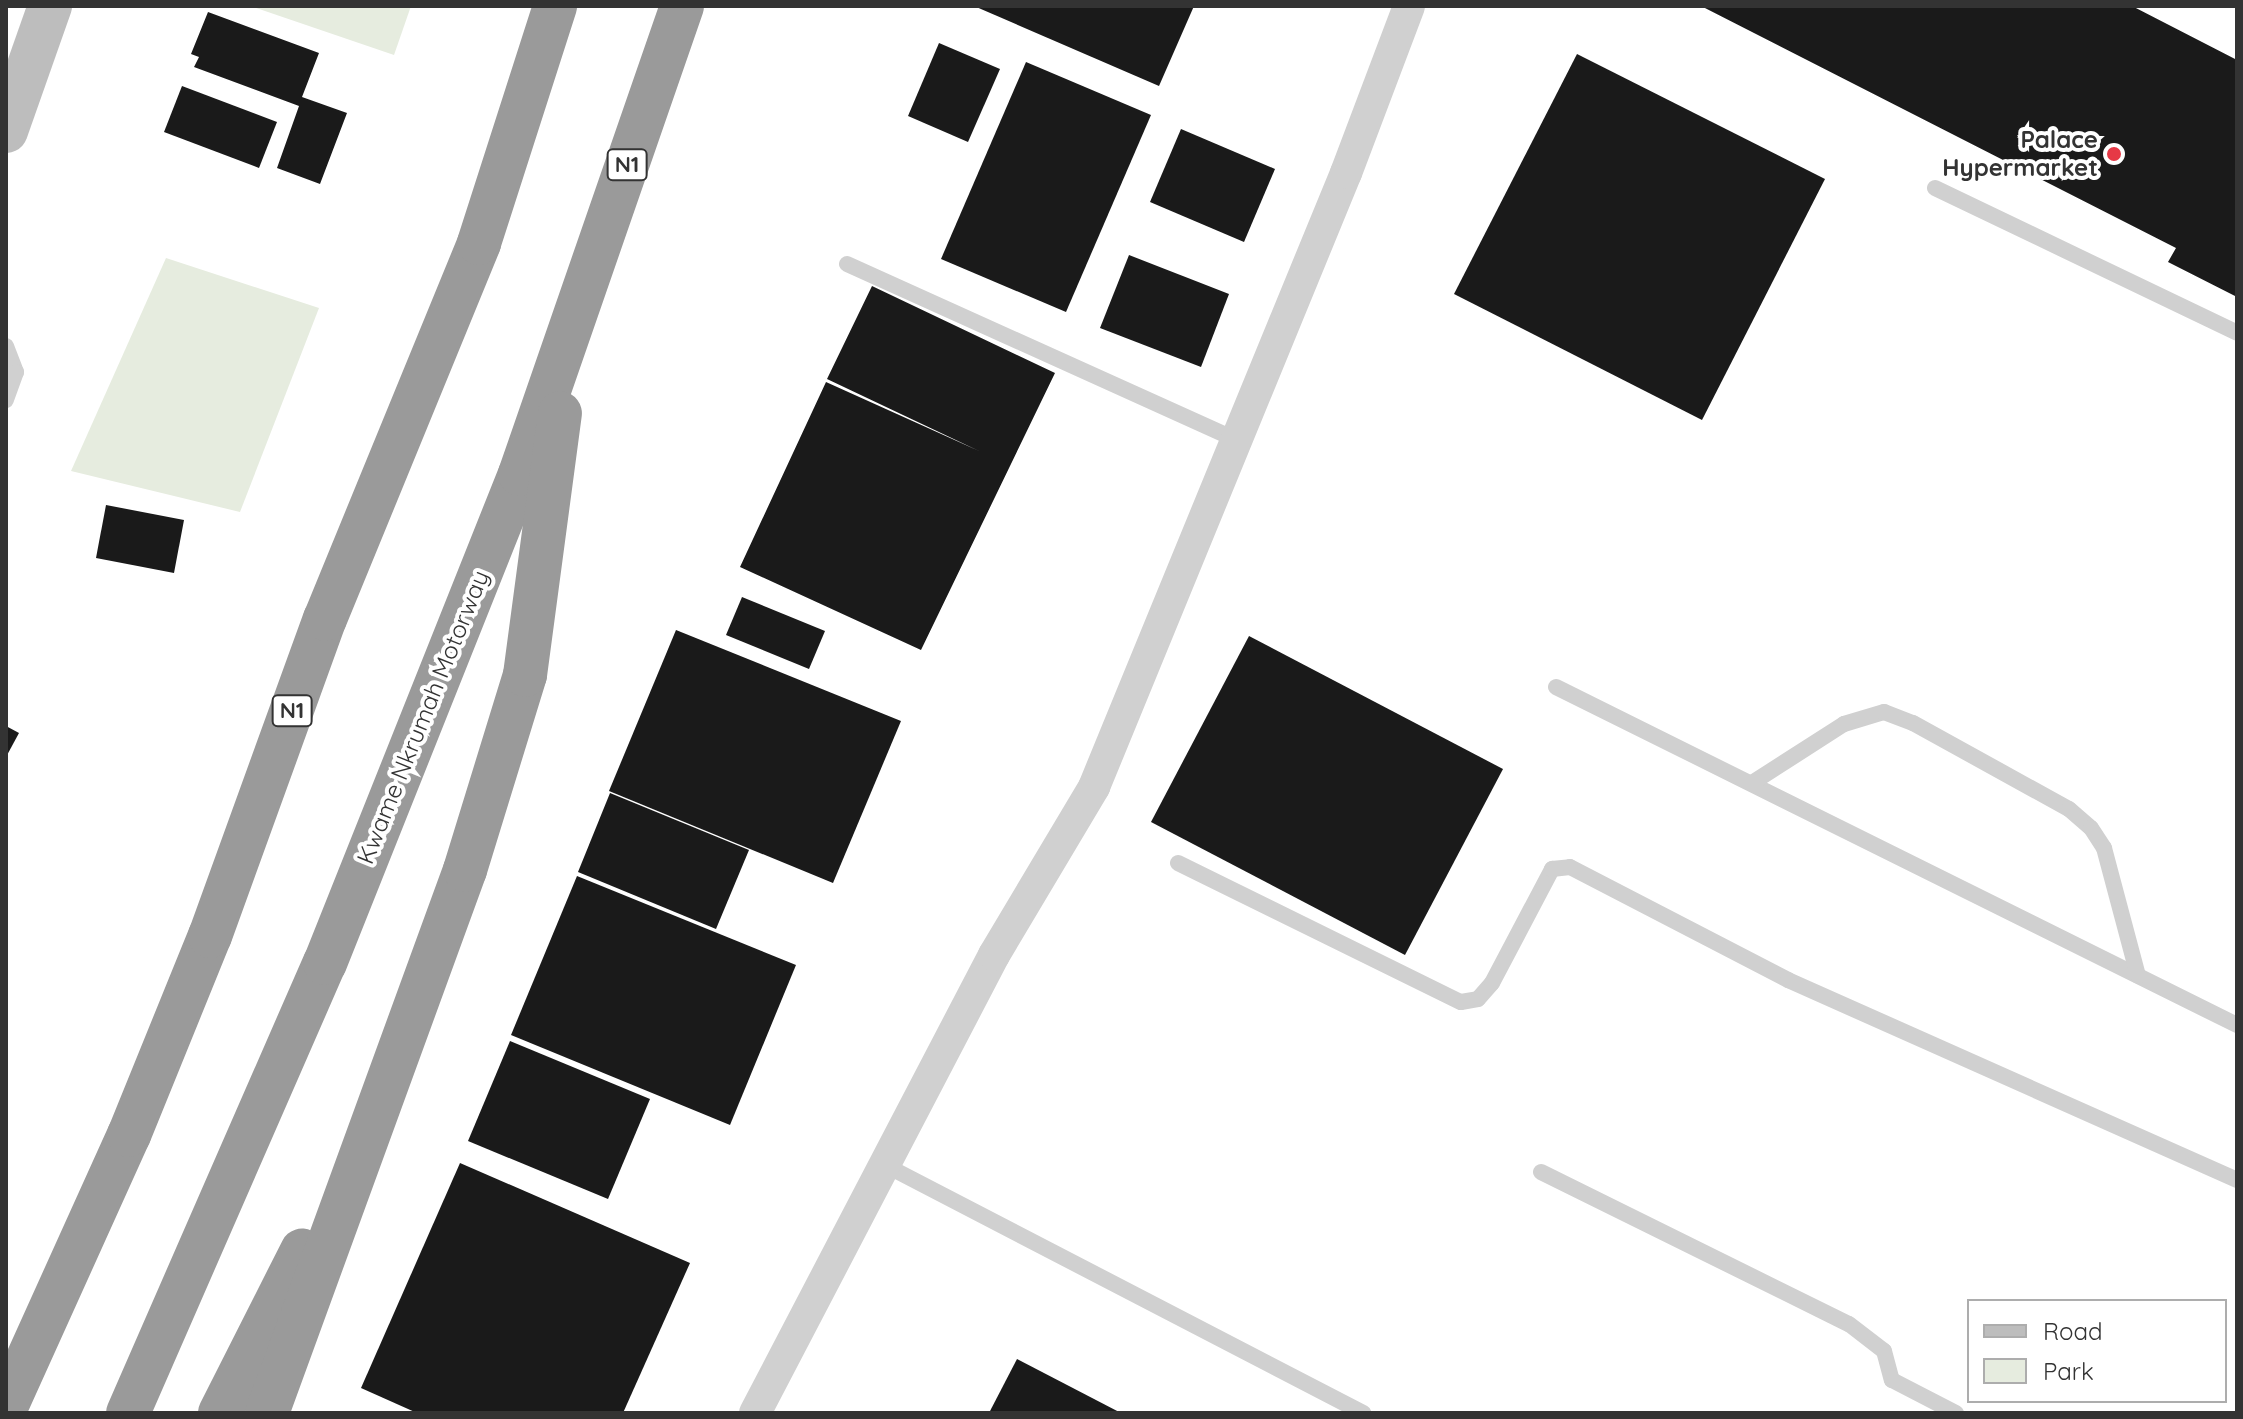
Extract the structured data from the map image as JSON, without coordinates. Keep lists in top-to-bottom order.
{
  "streets": {
    "highway": ["N1", "Kwame Nkrumah Motorway"]
  },
  "places": ["Palace Hypermarket"],
  "legend": ["Road", "Park"]
}
